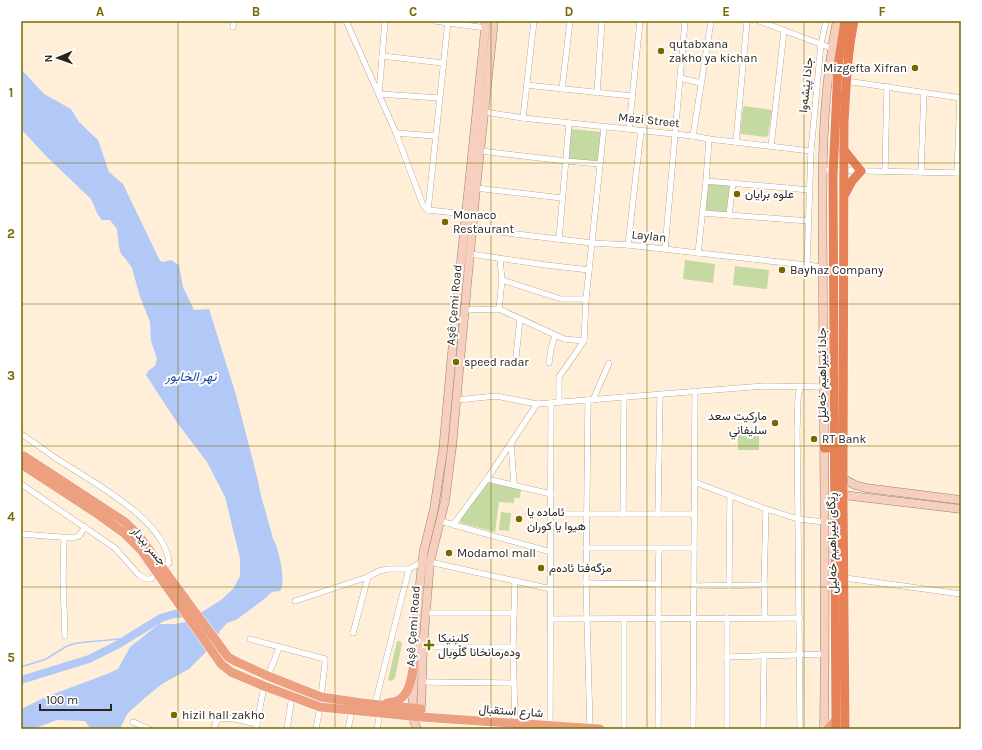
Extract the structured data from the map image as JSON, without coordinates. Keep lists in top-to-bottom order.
{
  "streets": {
    "highway": ["جادا ئیبراهیم خەلیل", "ڕێگای ئیبراهیم خەلیل"],
    "main road": ["Aşê Çemi Road", "جسر بيدار", "شارع استقبال"],
    "street": ["جادا پێشەوا", "Mazi Street", "Laylan"]
  },
  "crossings": [
    ["جادا پێشەوا", "Mazi Street"],
    ["جادا پێشەوا", "Laylan"],
    ["Mazi Street", "Aşê Çemi Road"],
    ["Laylan", "Aşê Çemi Road"],
    ["Laylan", "جادا ئیبراهیم خەلیل"],
    ["Aşê Çemi Road", "شارع استقبال"],
    ["جادا ئیبراهیم خەلیل", "ڕێگای ئیبراهیم خەلیل"],
    ["جسر بيدار", "شارع استقبال"]
  ],
  "water": ["نهر الخابور"],
  "places": {
    "other": [
      "qutabxana zakho ya kichan",
      "Mizgefta Xifran",
      "علوه برايان",
      "Monaco Restaurant",
      "Bayhaz Company",
      "speed radar",
      "ماركيت سعد سليفاني",
      "RT Bank",
      "ئاماده یا هیوا یا کوران",
      "Modamol mall",
      "مزگەفتا ئادەم",
      "hizil hall zakho"
    ],
    "health": ["کلینیکا ودەرمانخانا گڵوبال"]
  },
  "scale_bar": "100 m",
  "north": "left",
  "grid": {
    "columns": [
      "A",
      "B",
      "C",
      "D",
      "E",
      "F"
    ],
    "rows": [
      "1",
      "2",
      "3",
      "4",
      "5"
    ]
  }
}
